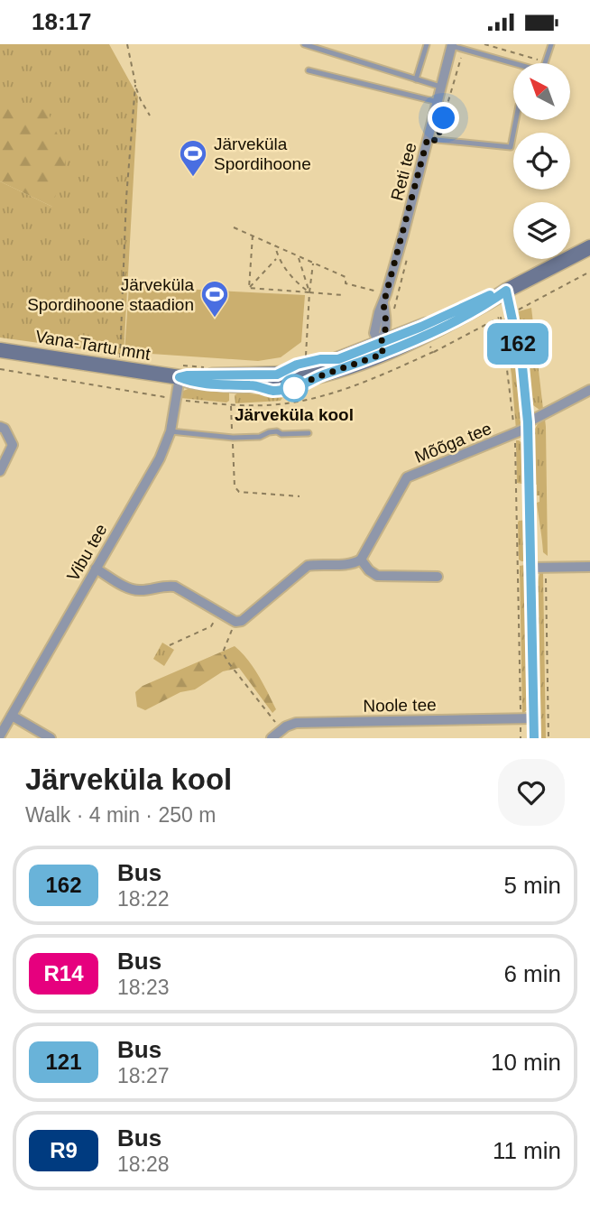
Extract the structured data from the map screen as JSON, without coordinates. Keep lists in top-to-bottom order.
{
  "streets": {
    "street": [
      "Reti tee",
      "Vana-Tartu mnt",
      "Mõõga tee",
      "Vibu tee",
      "Noole tee"
    ]
  },
  "crossings": [
    ["Reti tee", "Vana-Tartu mnt"],
    ["Vana-Tartu mnt", "Vibu tee"]
  ],
  "places": {
    "sports": ["Järveküla Spordihoone", "Järveküla Spordihoone staadion"],
    "other": ["Järveküla kool"]
  },
  "lines": ["bus line 162"],
  "north": "top left",
  "page": {
    "status": "18:17",
    "on_map": "162",
    "heading": ["Järveküla kool", "Walk · 4 min · 250 m"],
    "list": [
      {
        "mark": "162",
        "name": "Bus",
        "note": "18:22",
        "value": "5 min"
      },
      {
        "mark": "R14",
        "name": "Bus",
        "note": "18:23",
        "value": "6 min"
      },
      {
        "mark": "121",
        "name": "Bus",
        "note": "18:27",
        "value": "10 min"
      },
      {
        "mark": "R9",
        "name": "Bus",
        "note": "18:28",
        "value": "11 min"
      }
    ]
  }
}
